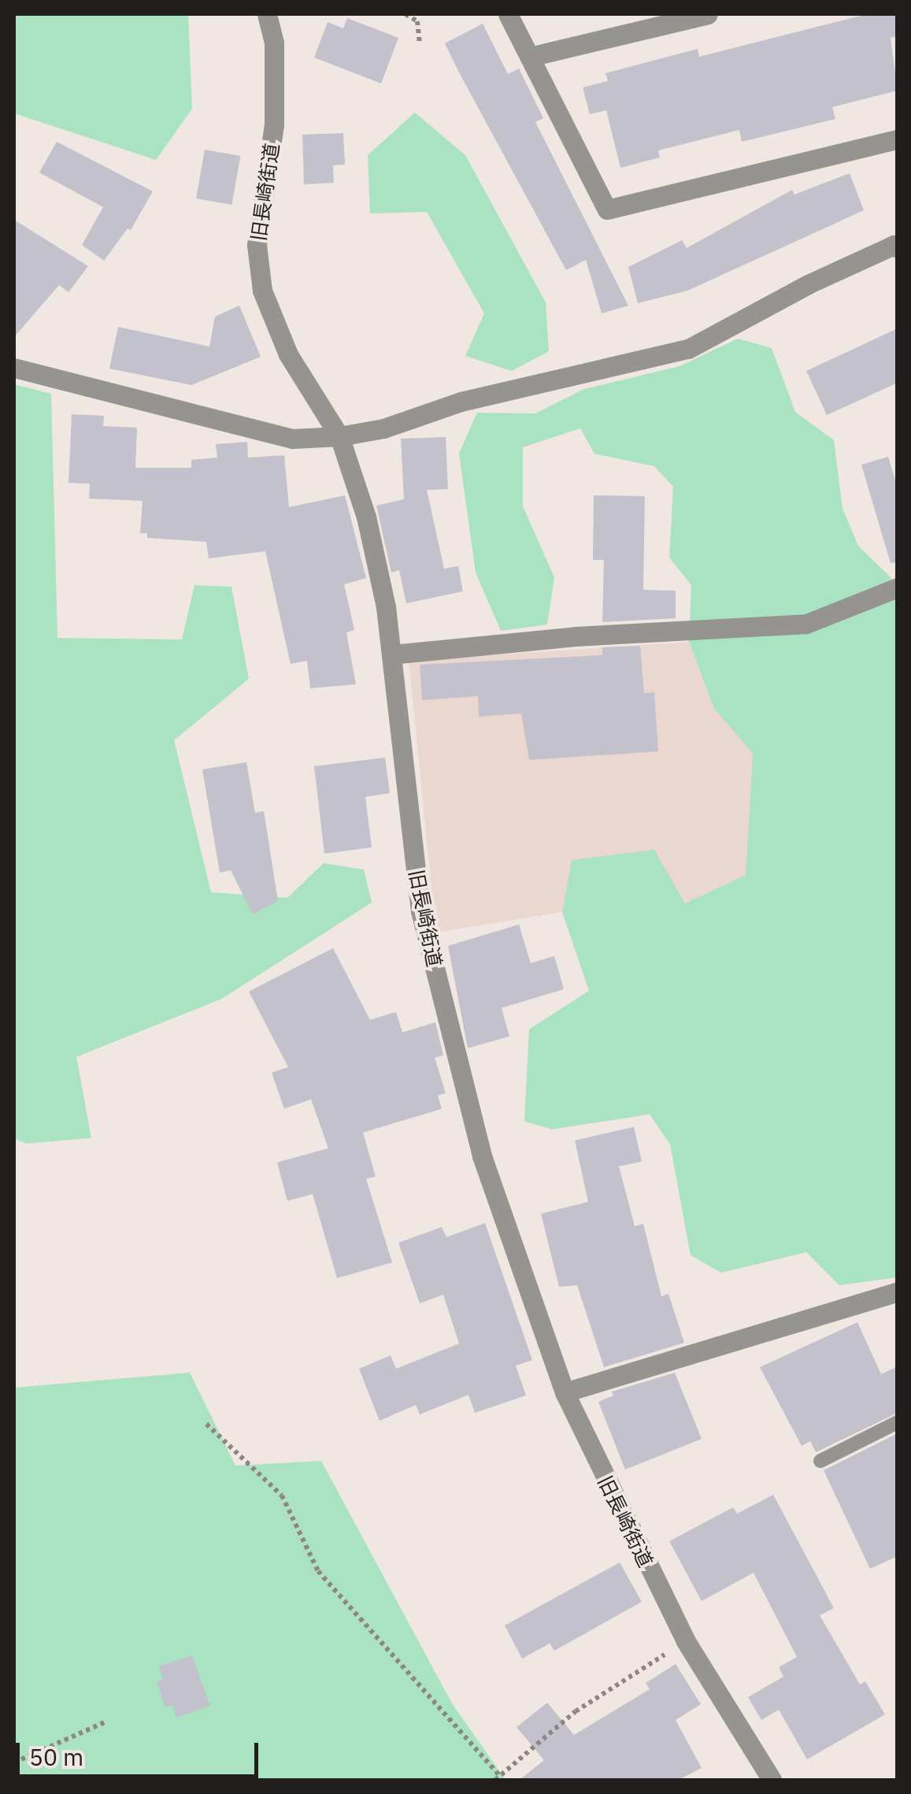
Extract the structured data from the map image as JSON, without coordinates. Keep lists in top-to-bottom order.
{
  "streets": {
    "street": ["旧長崎街道"]
  },
  "scale_bar": "50 m"
}
